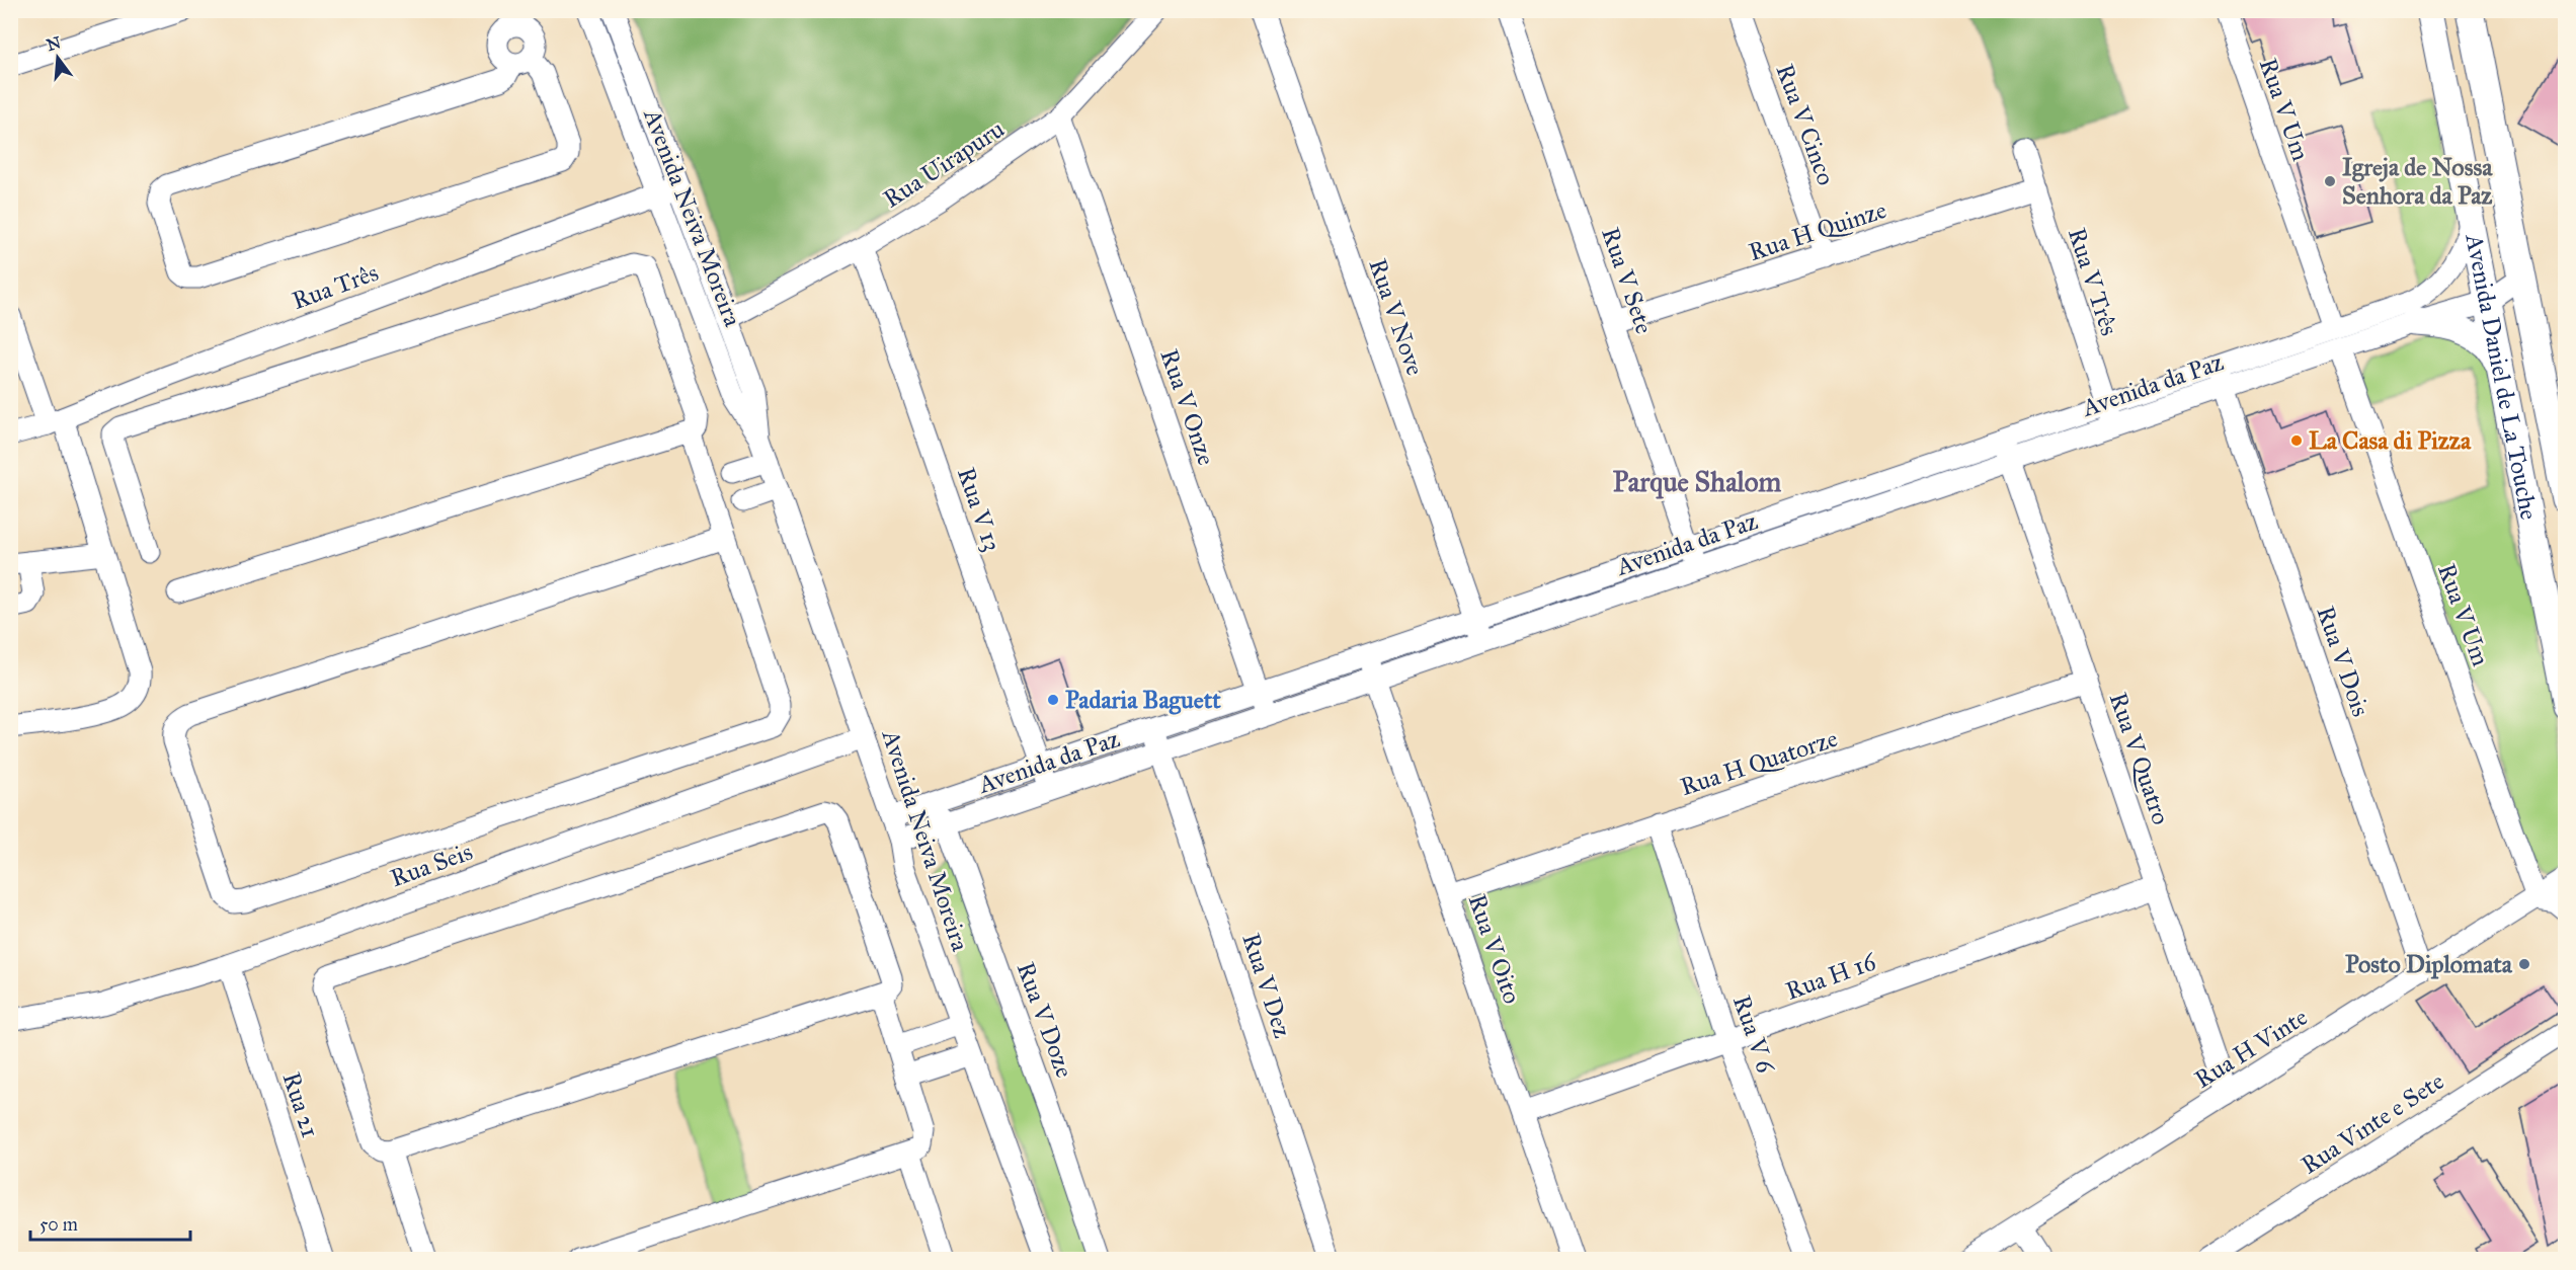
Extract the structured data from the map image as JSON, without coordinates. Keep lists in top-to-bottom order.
{
  "streets": {
    "main road": ["Avenida Daniel de La Touche"],
    "street": [
      "Rua V Um",
      "Rua V Cinco",
      "Rua Uirapuru",
      "Avenida Neiva Moreira",
      "Rua H Quinze",
      "Rua V Sete",
      "Rua V Três",
      "Rua Três",
      "Rua V Nove",
      "Avenida da Paz",
      "Rua V Onze",
      "Rua V 13",
      "Rua V Dois",
      "Rua V Quatro",
      "Rua H Quatorze",
      "Rua Seis",
      "Rua V Oito",
      "Rua H 16",
      "Rua V Dez",
      "Rua V Doze",
      "Rua V 6",
      "Rua H Vinte",
      "Rua 21",
      "Rua Vinte e Sete"
    ]
  },
  "crossings": [
    ["Rua V Um", "Avenida da Paz"],
    ["Rua V Um", "Rua H Vinte"],
    ["Rua V Cinco", "Rua H Quinze"],
    ["Rua Uirapuru", "Avenida Neiva Moreira"],
    ["Rua Uirapuru", "Rua V Onze"],
    ["Rua Uirapuru", "Rua V 13"],
    ["Avenida Neiva Moreira", "Rua Três"],
    ["Avenida Neiva Moreira", "Avenida da Paz"],
    ["Avenida Neiva Moreira", "Rua Seis"],
    ["Rua H Quinze", "Rua V Sete"],
    ["Rua H Quinze", "Rua V Três"],
    ["Rua V Sete", "Avenida da Paz"],
    ["Rua V Três", "Avenida da Paz"],
    ["Rua V Nove", "Avenida da Paz"],
    ["Avenida Daniel de La Touche", "Avenida da Paz"],
    ["Avenida da Paz", "Rua V Onze"],
    ["Avenida da Paz", "Rua V 13"],
    ["Avenida da Paz", "Rua V Dois"],
    ["Avenida da Paz", "Rua V Quatro"],
    ["Avenida da Paz", "Rua V Oito"],
    ["Avenida da Paz", "Rua V Dez"],
    ["Avenida da Paz", "Rua V Doze"],
    ["Rua V Dois", "Rua H Vinte"],
    ["Rua V Quatro", "Rua H Quatorze"],
    ["Rua V Quatro", "Rua H 16"],
    ["Rua V Quatro", "Rua H Vinte"],
    ["Rua H Quatorze", "Rua V Oito"],
    ["Rua H Quatorze", "Rua V 6"],
    ["Rua Seis", "Rua 21"],
    ["Rua V Oito", "Rua H 16"],
    ["Rua H 16", "Rua V 6"]
  ],
  "districts": ["Parque Shalom"],
  "places": [
    "Igreja de Nossa Senhora da Paz",
    "La Casa di Pizza",
    "Padaria Baguett",
    "Posto Diplomata"
  ],
  "scale_bar": "50 m",
  "north": "top"
}
